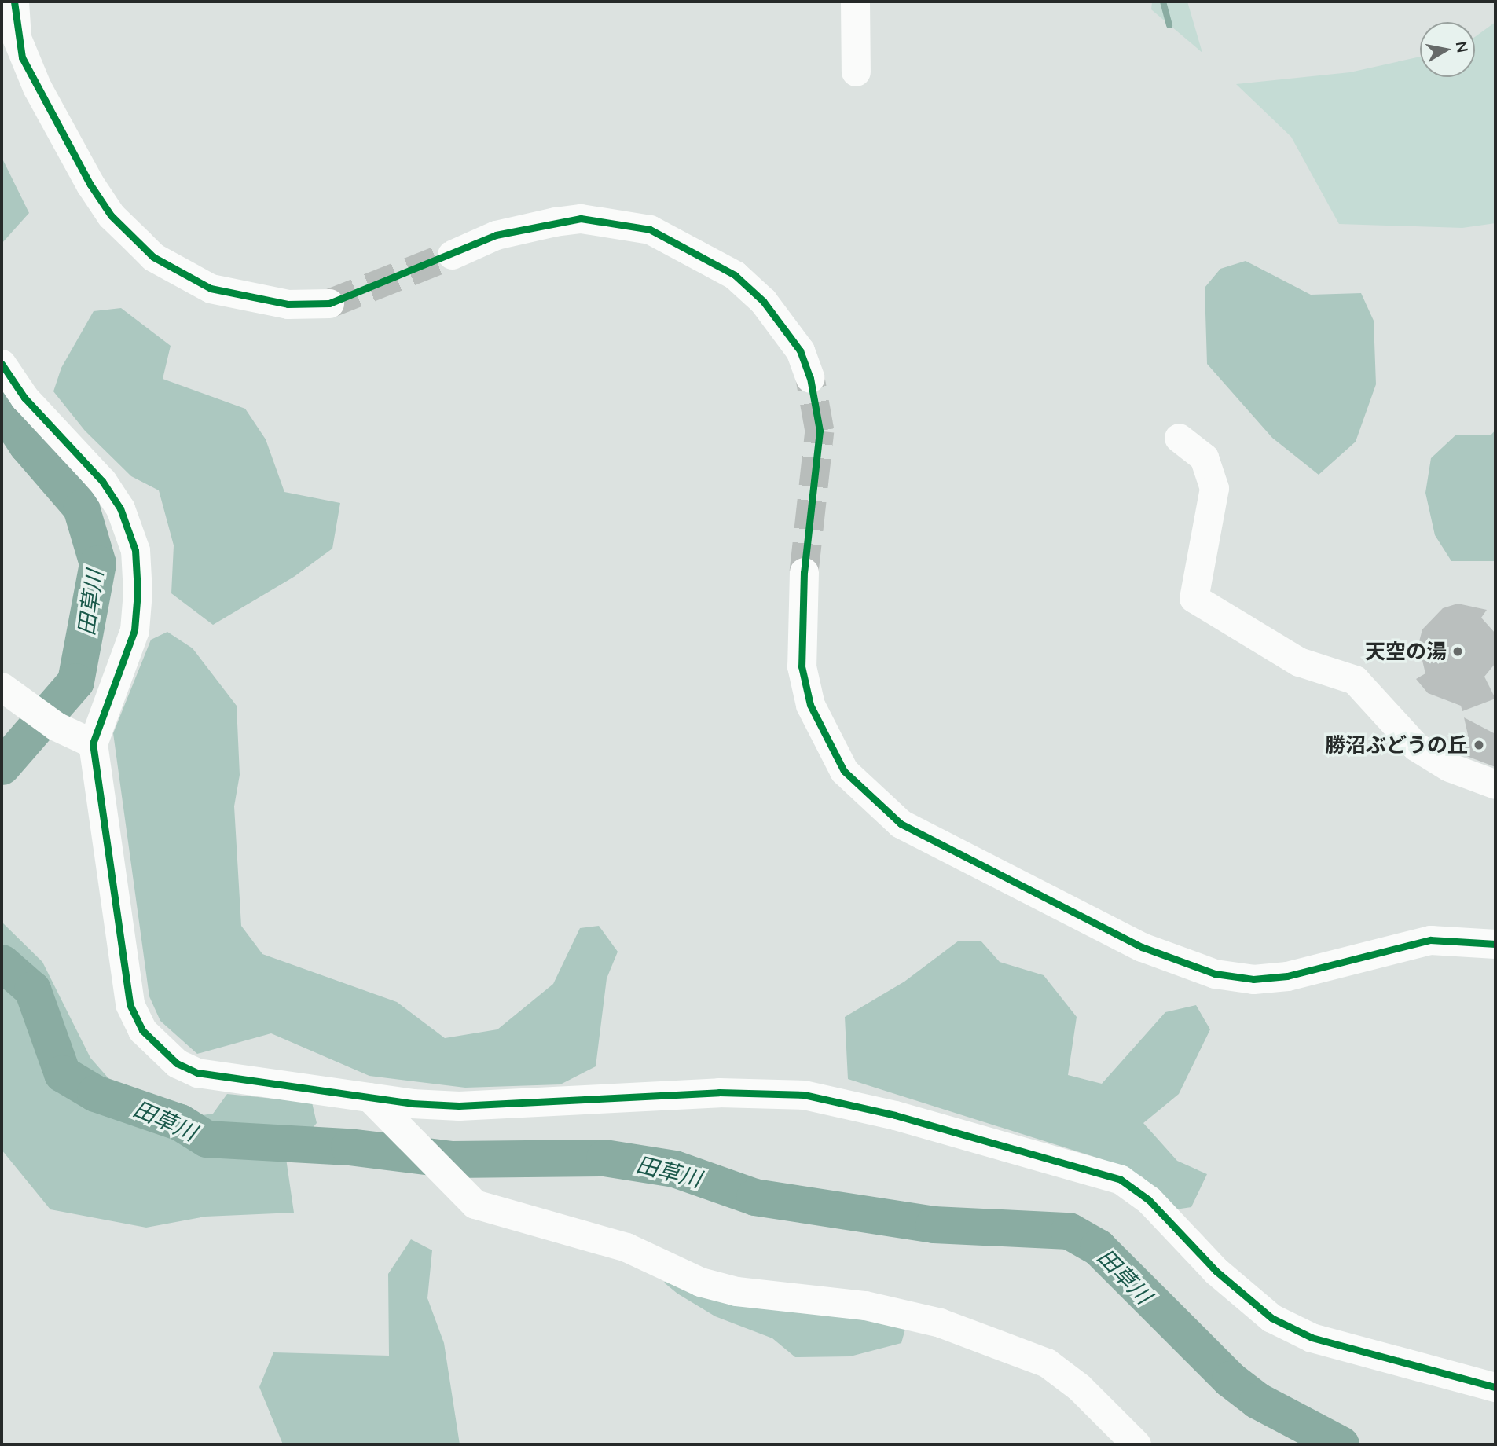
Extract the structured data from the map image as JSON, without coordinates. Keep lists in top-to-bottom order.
{
  "water": ["田草川"],
  "places": ["天空の湯", "勝沼ぶどうの丘"],
  "north": "right"
}
